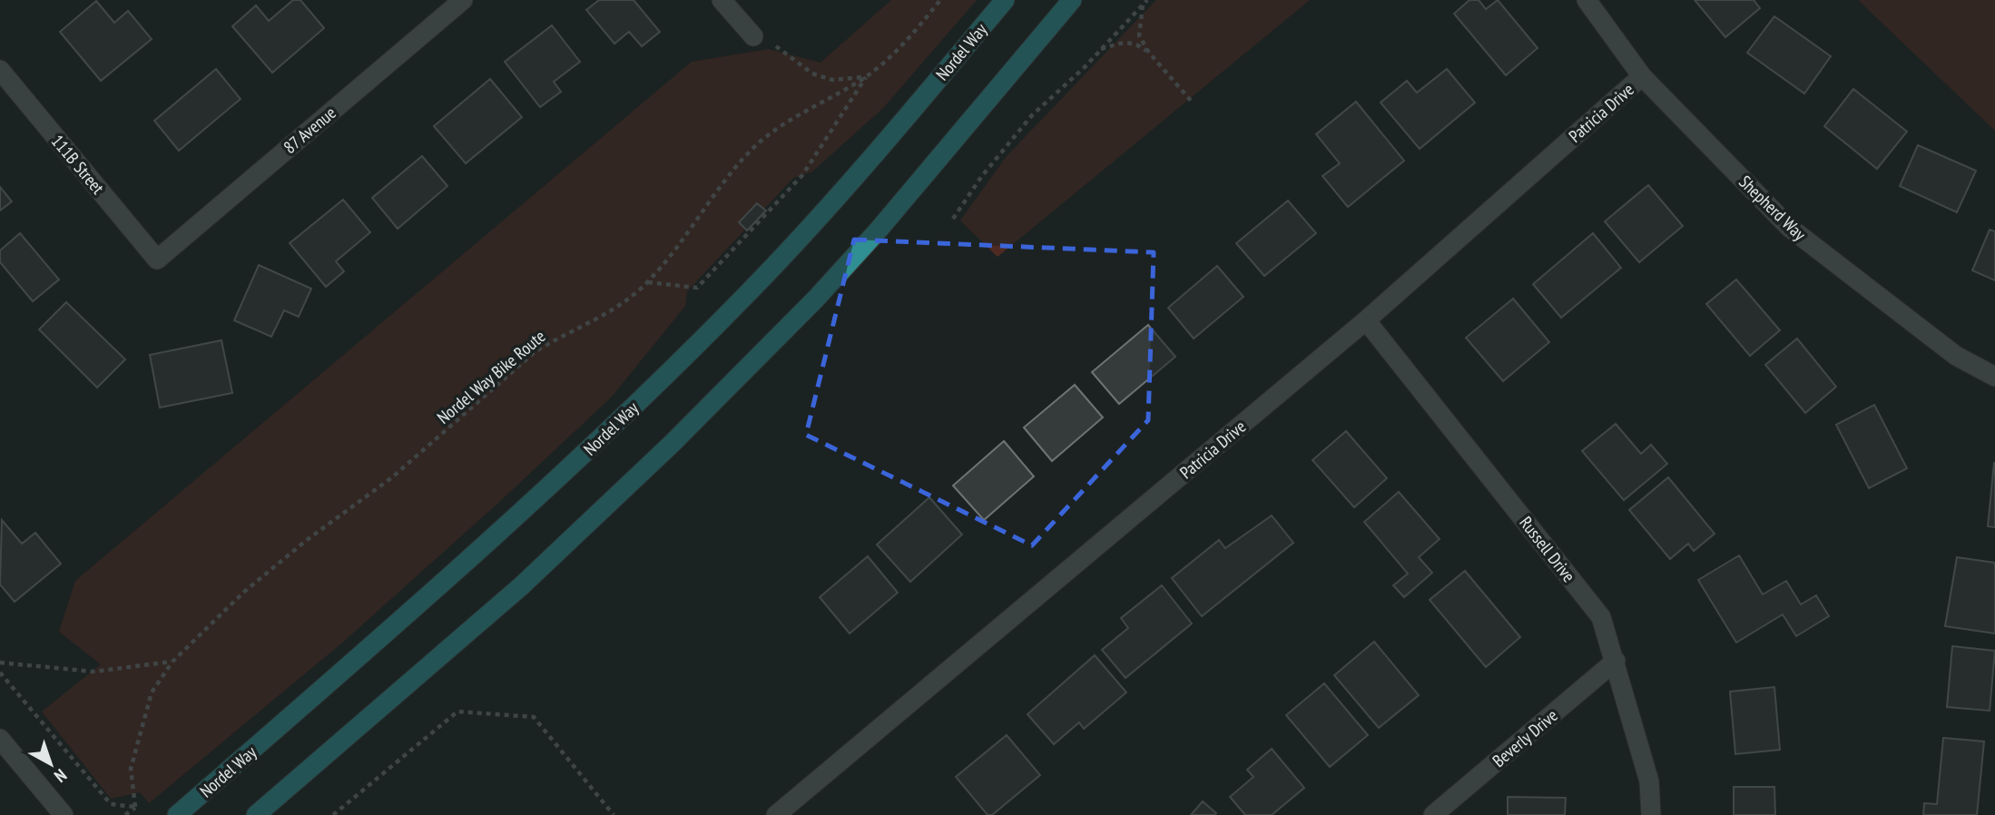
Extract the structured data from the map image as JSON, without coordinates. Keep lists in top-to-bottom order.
{
  "streets": {
    "main road": ["Nordel Way"],
    "street": [
      "Patricia Drive",
      "87 Avenue",
      "111B Street",
      "Shepherd Way",
      "Russell Drive",
      "Beverly Drive"
    ],
    "path": ["Nordel Way Bike Route"]
  },
  "crossings": [
    ["Patricia Drive", "Shepherd Way"],
    ["Patricia Drive", "Russell Drive"],
    ["87 Avenue", "111B Street"],
    ["Russell Drive", "Beverly Drive"]
  ],
  "north": "bottom right"
}
